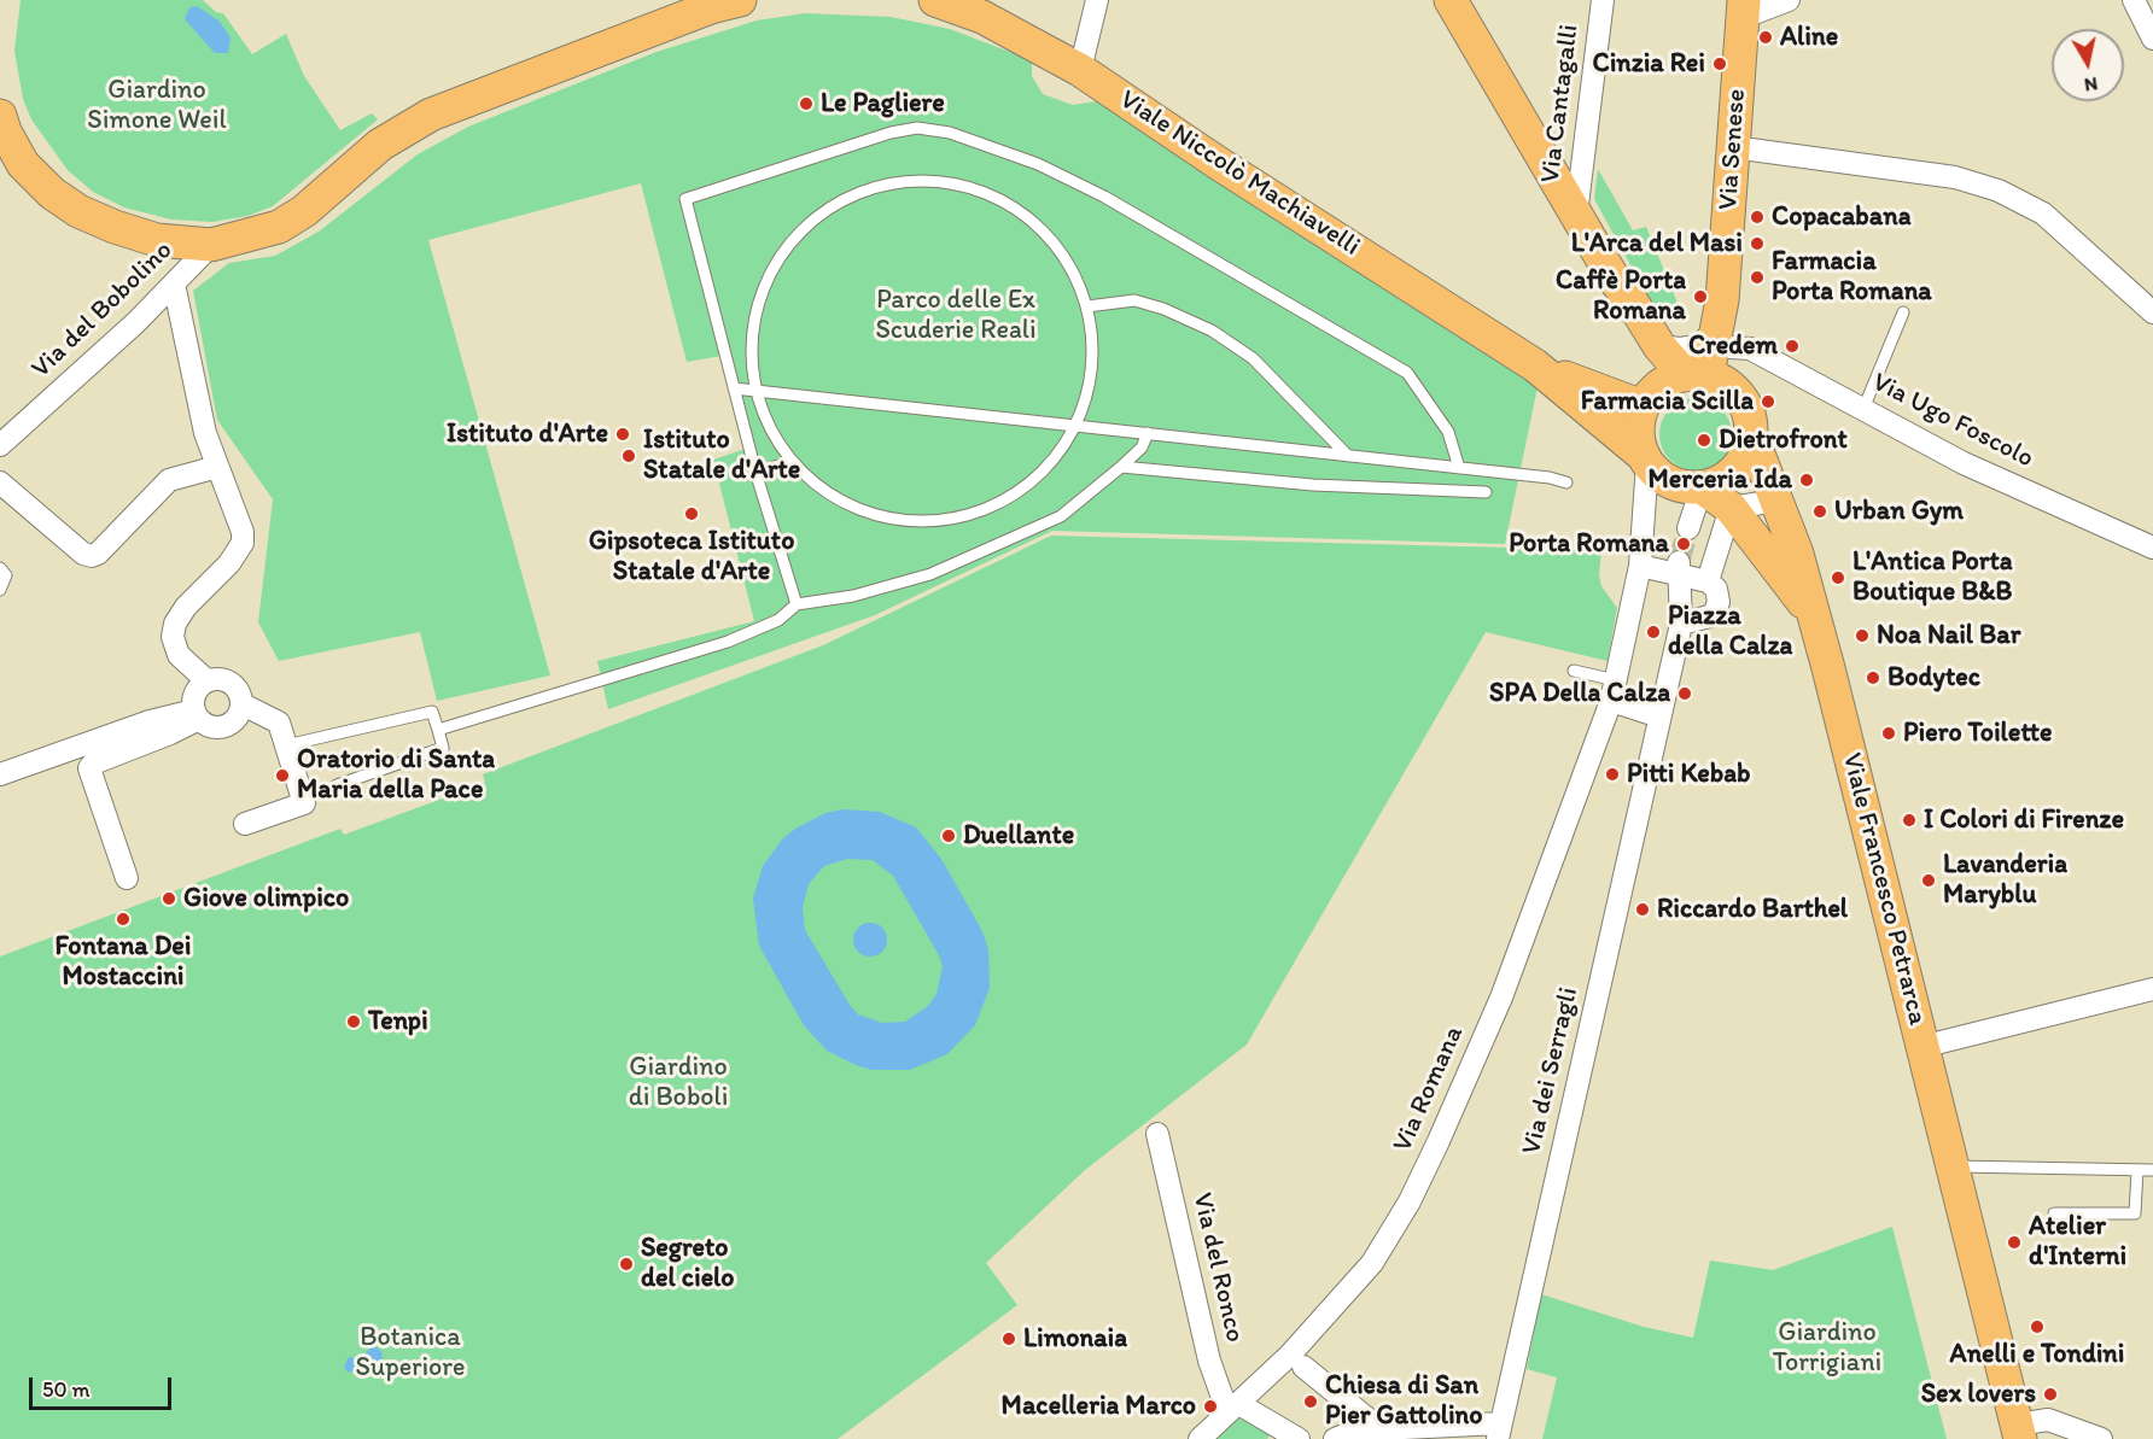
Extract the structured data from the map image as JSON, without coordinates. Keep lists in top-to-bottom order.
{
  "streets": {
    "main road": ["Via Senese", "Viale Niccolò Machiavelli", "Viale Francesco Petrarca"],
    "street": [
      "Via Cantagalli",
      "Via del Bobolino",
      "Via Ugo Foscolo",
      "Via dei Serragli",
      "Via Romana",
      "Via del Ronco"
    ]
  },
  "crossings": [
    ["Via Senese", "Viale Niccolò Machiavelli"],
    ["Via Senese", "Via Ugo Foscolo"],
    ["Via Senese", "Viale Francesco Petrarca"],
    ["Viale Niccolò Machiavelli", "Viale Francesco Petrarca"],
    ["Via Romana", "Via del Ronco"]
  ],
  "parks": [
    "Giardino Simone Weil",
    "Parco delle Ex Scuderie Reali",
    "Giardino di Boboli",
    "Giardino Torrigiani",
    "Botanica Superiore"
  ],
  "places": [
    "Aline",
    "Cinzia Rei",
    "Le Pagliere",
    "Copacabana",
    "L'Arca del Masi",
    "Farmacia Porta Romana",
    "Caffè Porta Romana",
    "Credem",
    "Farmacia Scilla",
    "Istituto d'Arte",
    "Dietrofront",
    "Istituto Statale d'Arte",
    "Merceria Ida",
    "Urban Gym",
    "Gipsoteca Istituto Statale d'Arte",
    "Porta Romana",
    "L'Antica Porta Boutique B&B",
    "Piazza della Calza",
    "Noa Nail Bar",
    "Bodytec",
    "SPA Della Calza",
    "Piero Toilette",
    "Pitti Kebab",
    "Oratorio di Santa Maria della Pace",
    "I Colori di Firenze",
    "Duellante",
    "Lavanderia Maryblu",
    "Giove olimpico",
    "Riccardo Barthel",
    "Fontana Dei Mostaccini",
    "Tenpi",
    "Atelier d'Interni",
    "Segreto del cielo",
    "Anelli e Tondini",
    "Limonaia",
    "Sex lovers",
    "Chiesa di San Pier Gattolino",
    "Macelleria Marco"
  ],
  "scale_bar": "50 m",
  "north": "bottom"
}
